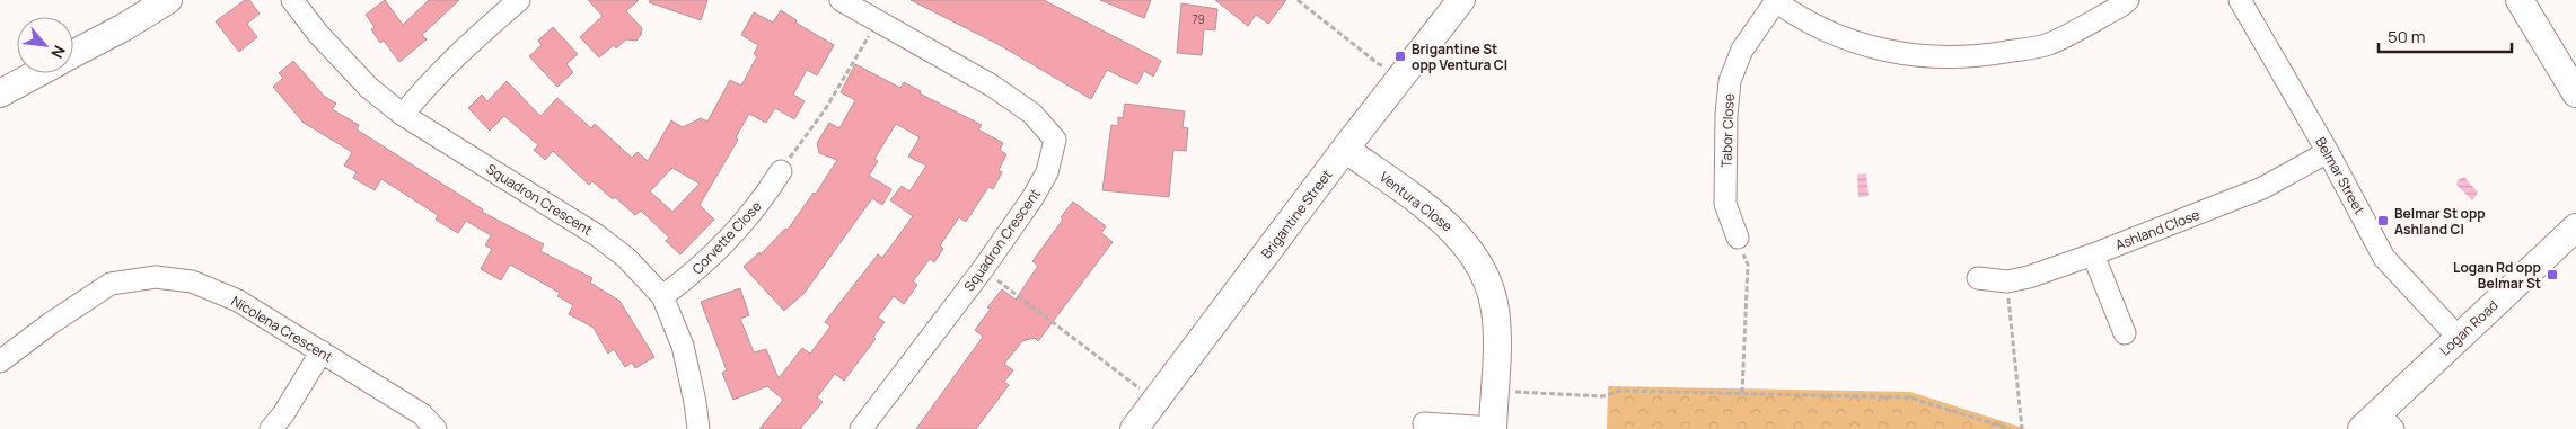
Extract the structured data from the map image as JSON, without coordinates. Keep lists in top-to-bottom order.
{
  "streets": {
    "street": [
      "Tabor Close",
      "Belmar Street",
      "Squadron Crescent",
      "Ventura Close",
      "Brigantine Street",
      "Ashland Close",
      "Corvette Close",
      "Logan Road",
      "Nicolena Crescent"
    ]
  },
  "crossings": [
    ["Belmar Street", "Ashland Close"],
    ["Belmar Street", "Logan Road"],
    ["Squadron Crescent", "Corvette Close"],
    ["Ventura Close", "Brigantine Street"]
  ],
  "places": {
    "transit": ["Brigantine St opp Ventura Cl", "Belmar St opp Ashland Cl", "Logan Rd opp Belmar St"]
  },
  "house_numbers": ["79"],
  "scale_bar": "50 m",
  "north": "bottom right"
}
